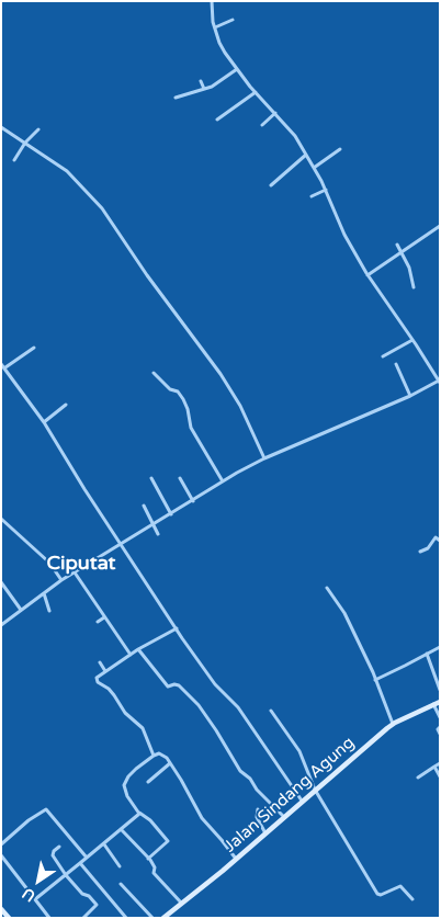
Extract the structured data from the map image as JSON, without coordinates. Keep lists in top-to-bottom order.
{
  "streets": {
    "main road": ["Jalan Sindang Agung"]
  },
  "districts": ["Ciputat"],
  "north": "bottom left"
}
